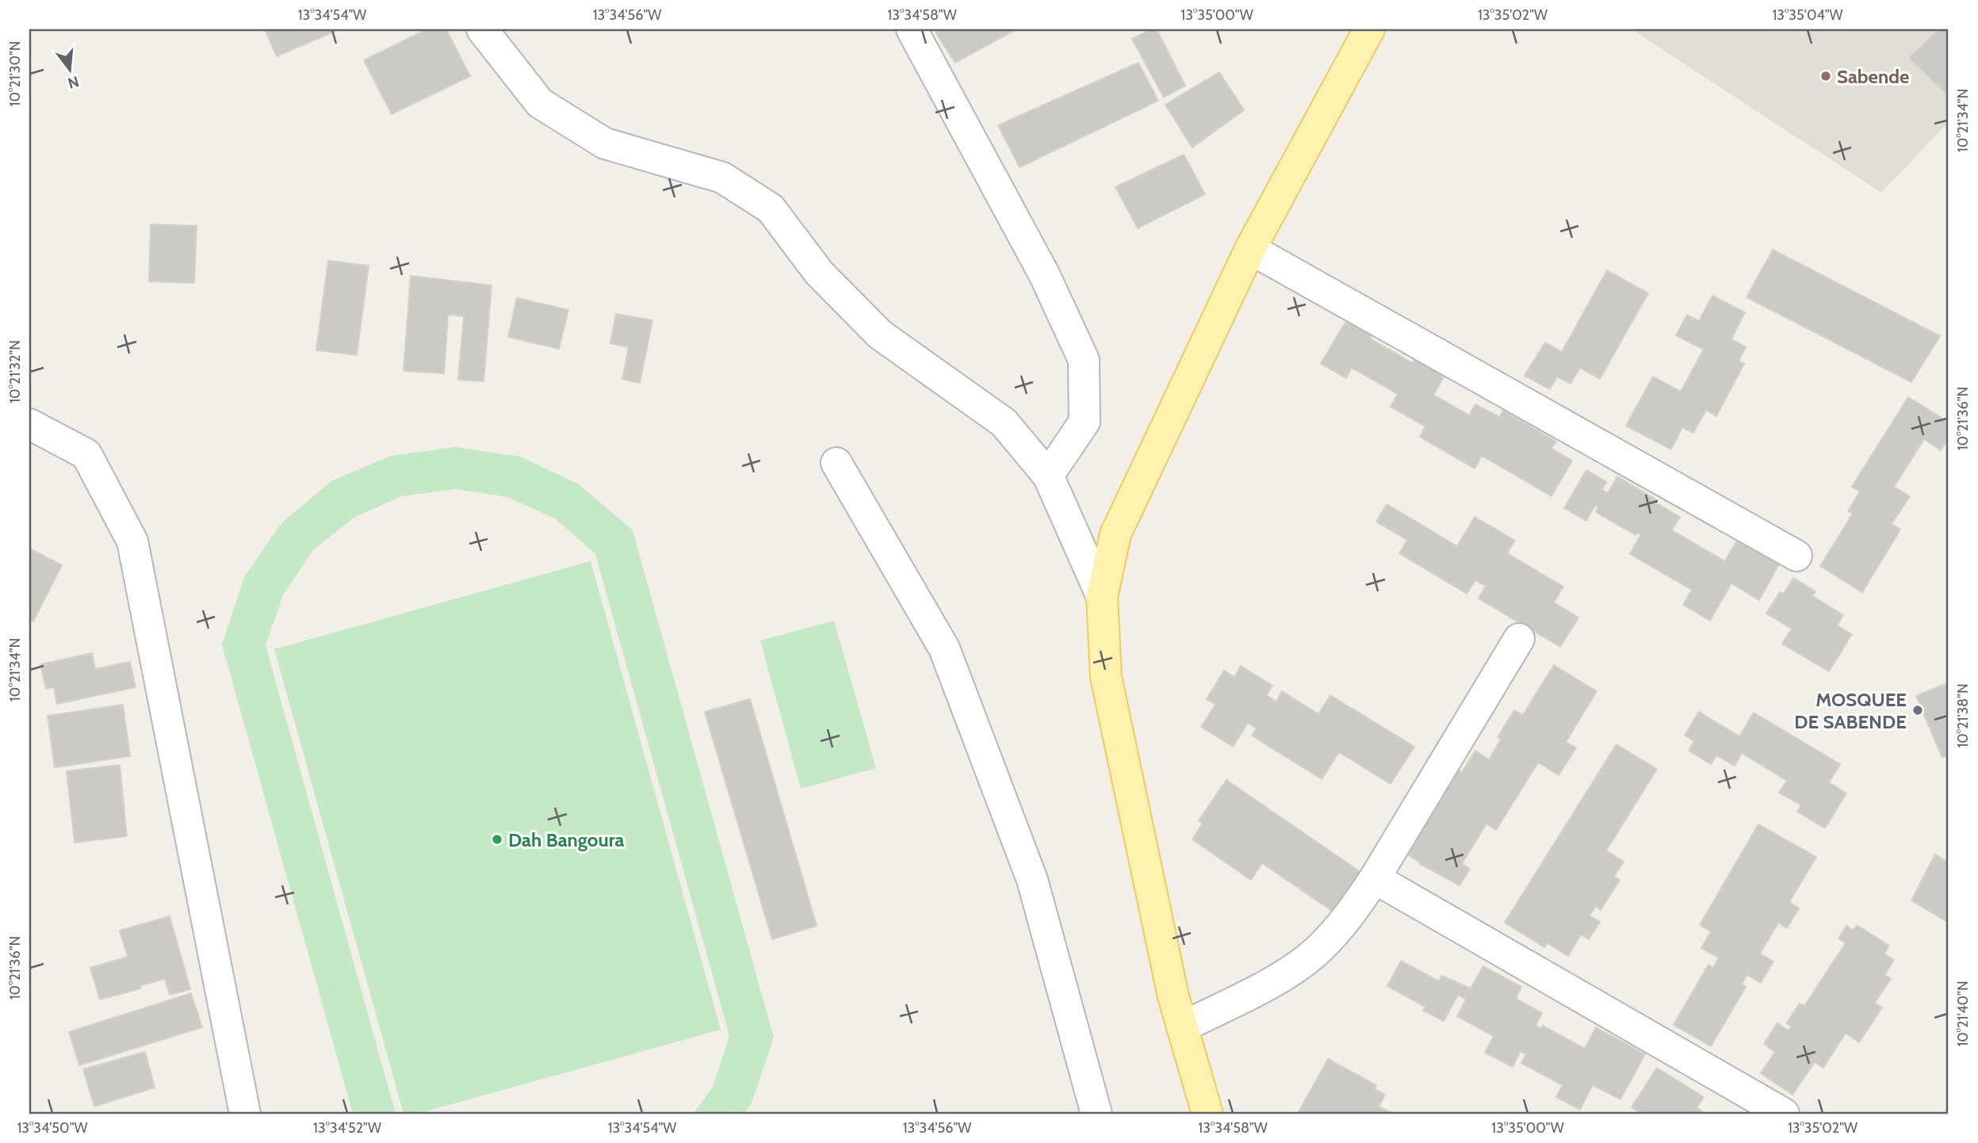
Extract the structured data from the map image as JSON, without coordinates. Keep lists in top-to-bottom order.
{
  "places": ["Sabende", "MOSQUEE DE SABENDE", "Dah Bangoura"],
  "north": "bottom",
  "coordinates": [
    "13°34'54\"W",
    "13°34'56\"W",
    "13°34'58\"W",
    "13°35'00\"W",
    "13°35'02\"W",
    "13°35'04\"W",
    "10°21'30\"N",
    "10°21'34\"N",
    "10°21'32\"N",
    "10°21'36\"N",
    "10°21'38\"N",
    "10°21'40\"N",
    "13°34'50\"W",
    "13°34'52\"W"
  ]
}
